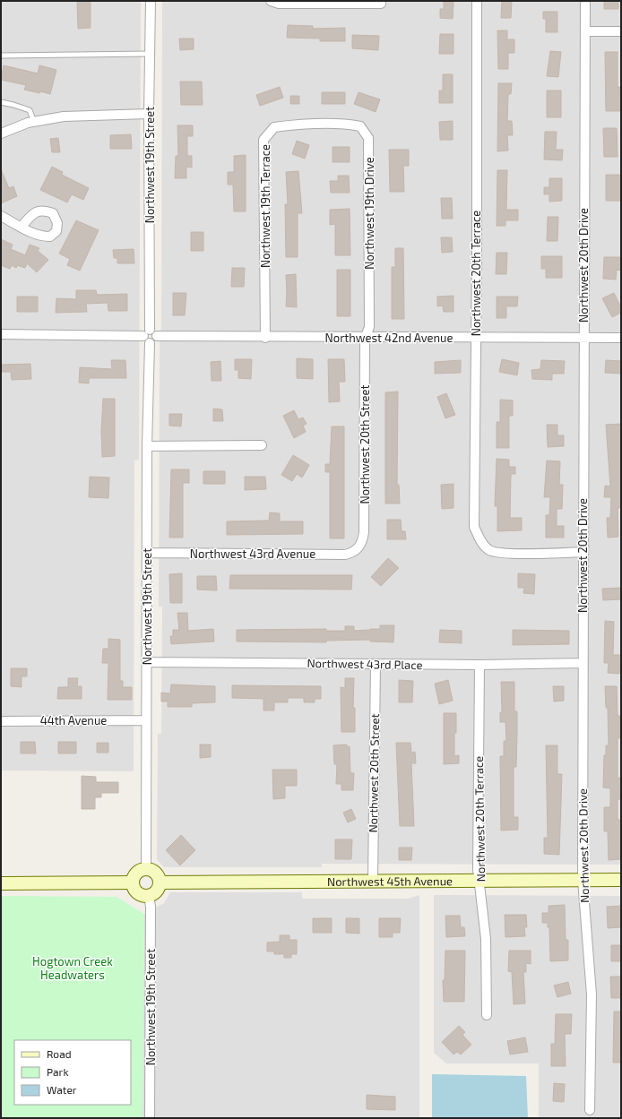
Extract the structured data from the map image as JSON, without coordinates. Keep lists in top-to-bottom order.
{
  "streets": {
    "street": [
      "Northwest 19th Street",
      "Northwest 19th Terrace",
      "Northwest 19th Drive",
      "Northwest 20th Drive",
      "Northwest 20th Terrace",
      "Northwest 42nd Avenue",
      "Northwest 20th Street",
      "Northwest 43rd Avenue",
      "Northwest 43rd Place",
      "44th Avenue",
      "Northwest 45th Avenue"
    ]
  },
  "crossings": [
    ["Northwest 19th Street", "Northwest 42nd Avenue"],
    ["Northwest 19th Street", "Northwest 43rd Avenue"],
    ["Northwest 19th Street", "Northwest 43rd Place"],
    ["Northwest 19th Street", "44th Avenue"],
    ["Northwest 19th Street", "Northwest 45th Avenue"],
    ["Northwest 19th Terrace", "Northwest 19th Drive"],
    ["Northwest 19th Terrace", "Northwest 42nd Avenue"],
    ["Northwest 19th Drive", "Northwest 42nd Avenue"],
    ["Northwest 19th Drive", "Northwest 20th Street"],
    ["Northwest 20th Drive", "Northwest 20th Terrace"],
    ["Northwest 20th Drive", "Northwest 42nd Avenue"],
    ["Northwest 20th Drive", "Northwest 43rd Place"],
    ["Northwest 20th Drive", "Northwest 45th Avenue"],
    ["Northwest 20th Terrace", "Northwest 42nd Avenue"],
    ["Northwest 20th Terrace", "Northwest 43rd Place"],
    ["Northwest 20th Terrace", "Northwest 45th Avenue"],
    ["Northwest 42nd Avenue", "Northwest 20th Street"],
    ["Northwest 20th Street", "Northwest 43rd Avenue"],
    ["Northwest 20th Street", "Northwest 43rd Place"],
    ["Northwest 20th Street", "Northwest 45th Avenue"]
  ],
  "parks": ["Hogtown Creek Headwaters"],
  "legend": ["Road", "Park", "Water"]
}
